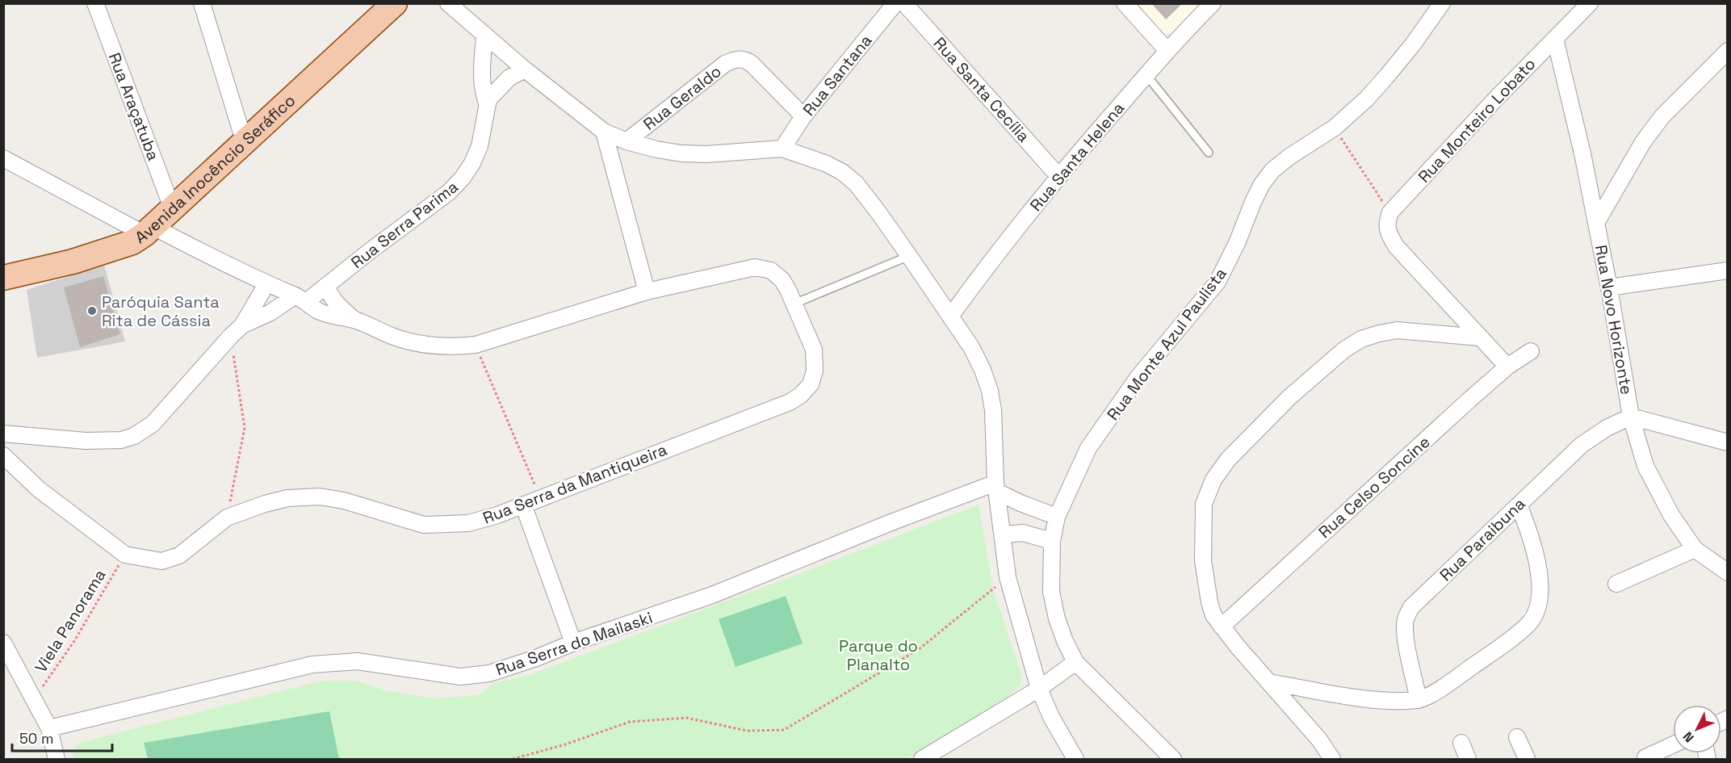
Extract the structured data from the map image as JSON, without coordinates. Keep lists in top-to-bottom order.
{
  "streets": {
    "main road": ["Avenida Inocêncio Seráfico"],
    "street": [
      "Rua Santana",
      "Rua Santa Cecília",
      "Rua Geraldo",
      "Rua Araçatuba",
      "Rua Monteiro Lobato",
      "Rua Santa Helena",
      "Rua Serra Parima",
      "Rua Novo Horizonte",
      "Rua Monte Azul Paulista",
      "Rua Serra da Mantiqueira",
      "Rua Celso Soncine",
      "Rua Paraibuna",
      "Rua Serra do Mailaski"
    ],
    "path": ["Viela Panorama"]
  },
  "crossings": [
    ["Rua Santana", "Rua Geraldo"],
    ["Rua Santa Cecília", "Rua Santa Helena"],
    ["Rua Araçatuba", "Avenida Inocêncio Seráfico"],
    ["Rua Monteiro Lobato", "Rua Novo Horizonte"],
    ["Rua Novo Horizonte", "Rua Paraibuna"],
    ["Rua Serra da Mantiqueira", "Viela Panorama"]
  ],
  "parks": ["Parque do Planalto"],
  "places": ["Paróquia Santa Rita de Cássia"],
  "scale_bar": "50 m",
  "north": "bottom left"
}
